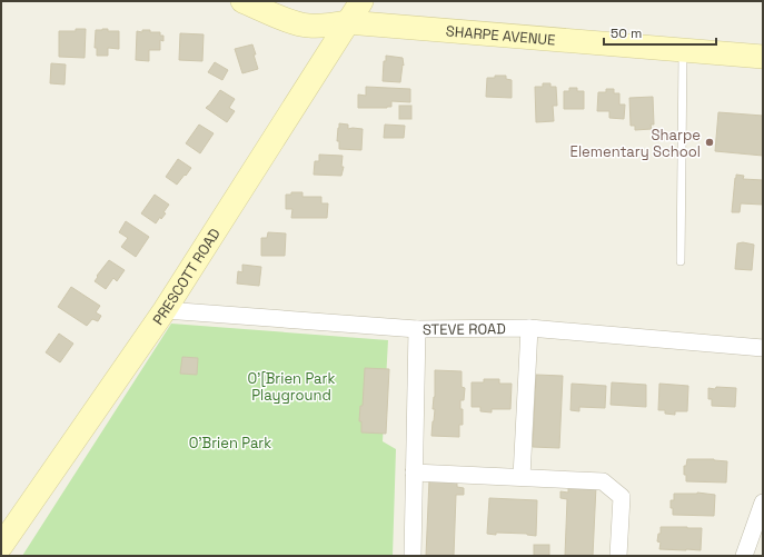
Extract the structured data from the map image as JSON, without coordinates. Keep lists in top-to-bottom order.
{
  "streets": {
    "main road": ["SHARPE AVENUE", "PRESCOTT ROAD"],
    "street": ["STEVE ROAD"]
  },
  "crossings": [
    ["SHARPE AVENUE", "PRESCOTT ROAD"],
    ["PRESCOTT ROAD", "STEVE ROAD"]
  ],
  "parks": ["O'[Brien Park Playground", "O'Brien Park"],
  "places": ["Sharpe Elementary School"],
  "scale_bar": "50 m"
}
